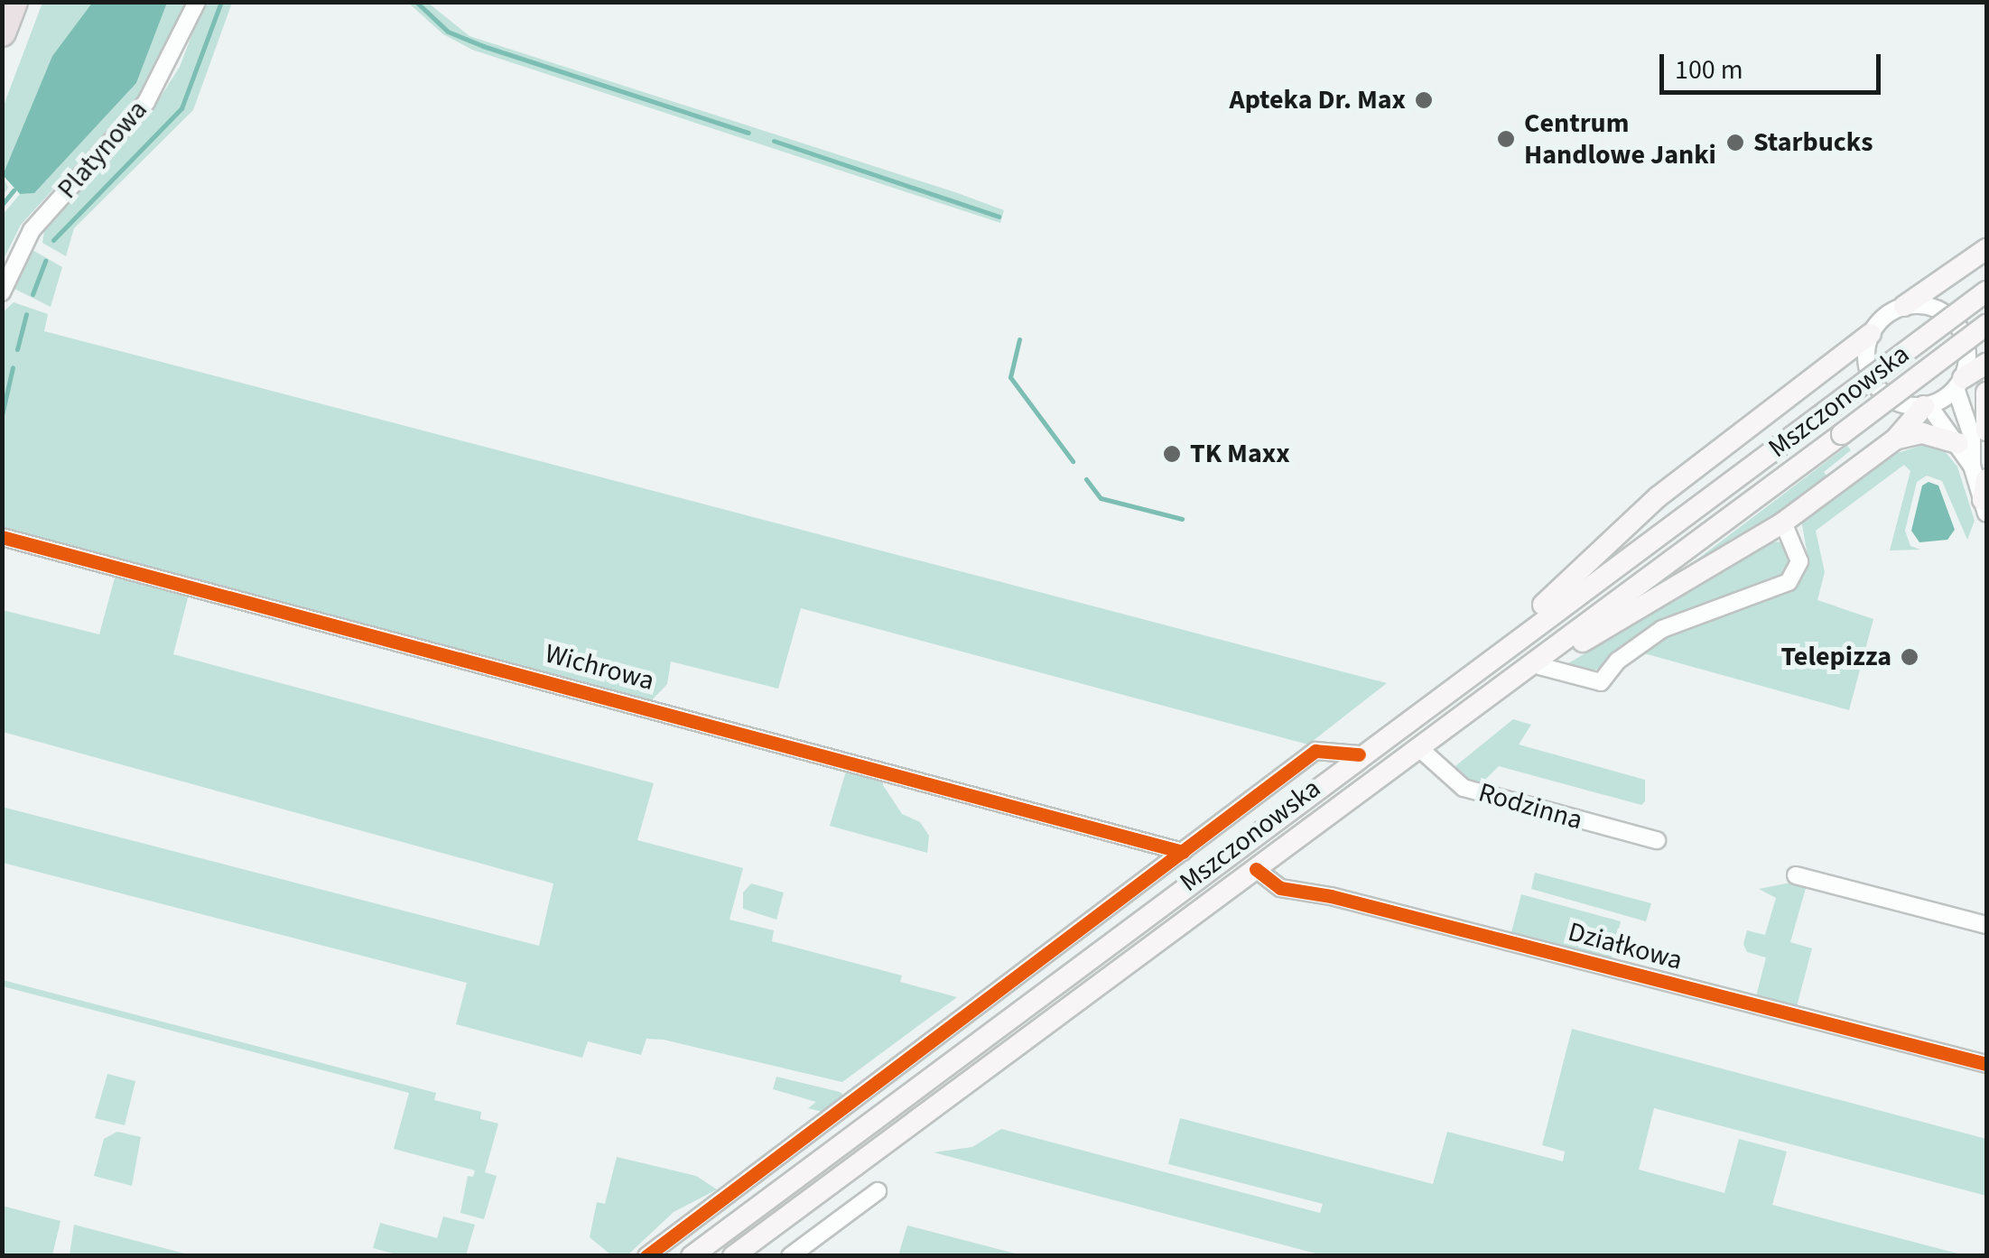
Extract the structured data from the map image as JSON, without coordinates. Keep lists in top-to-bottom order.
{
  "streets": {
    "main road": ["Mszczonowska"],
    "street": [
      "Platynowa",
      "Wichrowa",
      "Rodzinna",
      "Działkowa"
    ]
  },
  "crossings": [
    ["Mszczonowska", "Rodzinna"],
    ["Mszczonowska", "Działkowa"]
  ],
  "places": [
    "Apteka Dr. Max",
    "Centrum Handlowe Janki",
    "Starbucks",
    "TK Maxx",
    "Telepizza"
  ],
  "scale_bar": "100 m"
}
